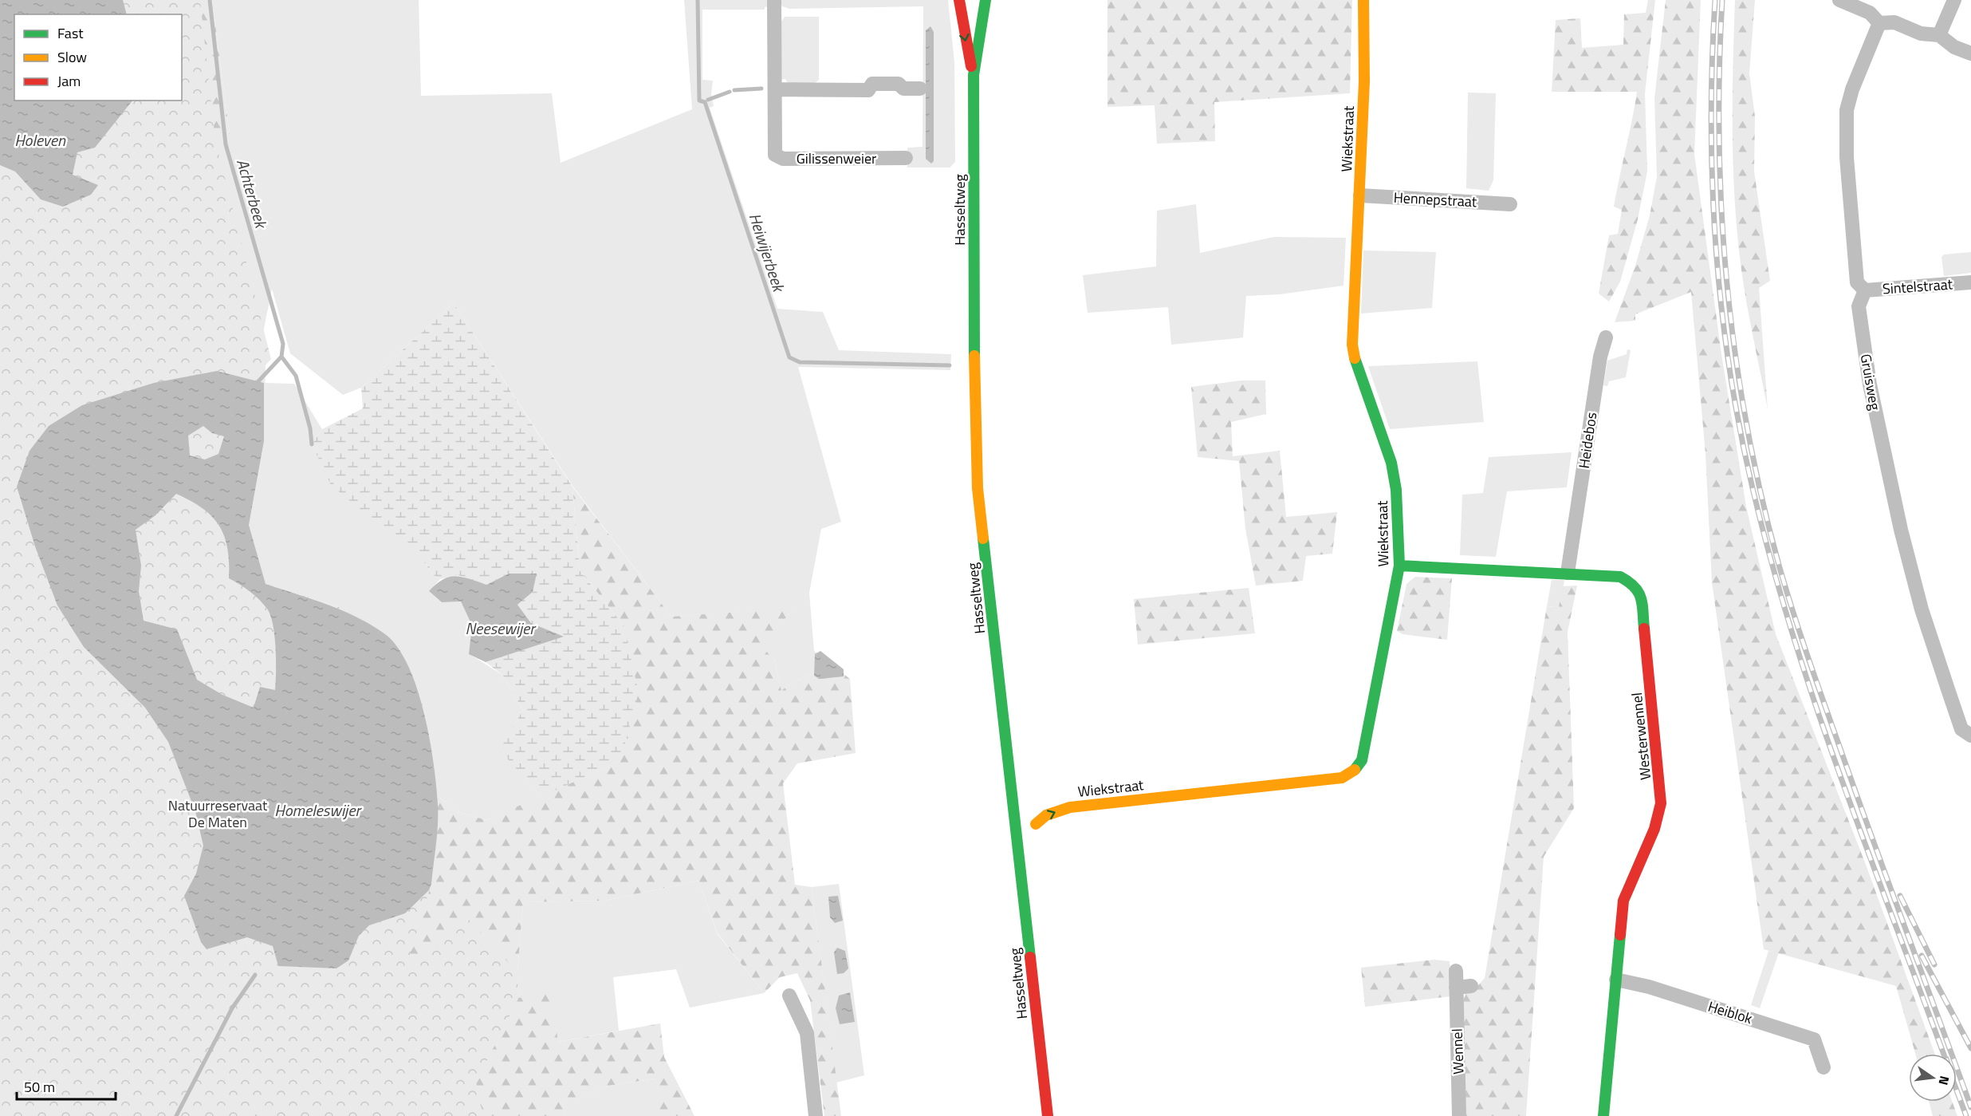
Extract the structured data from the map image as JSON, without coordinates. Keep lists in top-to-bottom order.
{
  "streets": {
    "street": [
      "Wiekstraat",
      "Gilissenweier",
      "Hennepstraat",
      "Hasseltweg",
      "Sintelstraat",
      "Gruisweg",
      "Heidebos",
      "Westerwennel",
      "Heiblok",
      "Wennel"
    ]
  },
  "crossings": [
    ["Wiekstraat", "Hennepstraat"],
    ["Wiekstraat", "Westerwennel"],
    ["Sintelstraat", "Gruisweg"],
    ["Heidebos", "Westerwennel"],
    ["Westerwennel", "Heiblok"]
  ],
  "one_way": ["Wiekstraat"],
  "water": [
    "Holeven",
    "Achterbeek",
    "Heiwijerbeek",
    "Neesewijer",
    "Homeleswijer"
  ],
  "parks": ["Natuurreservaat De Maten"],
  "legend": ["Fast", "Slow", "Jam"],
  "scale_bar": "50 m",
  "north": "right"
}
